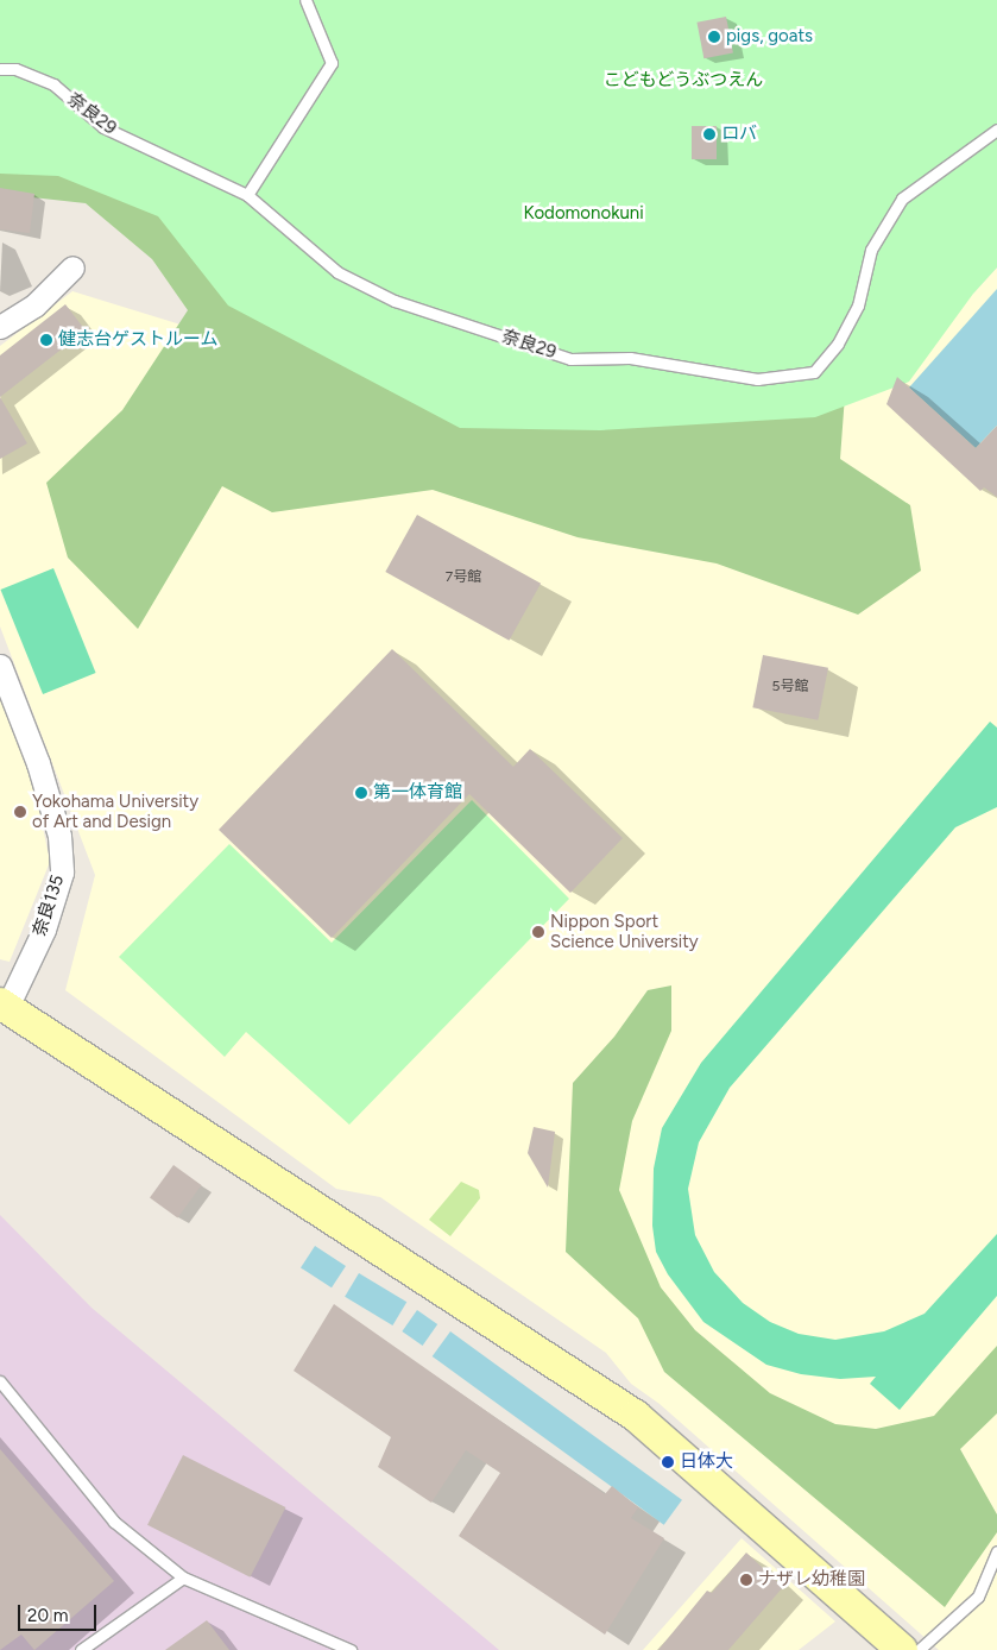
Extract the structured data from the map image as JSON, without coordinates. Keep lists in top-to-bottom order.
{
  "streets": {
    "street": ["奈良135"],
    "lane": ["奈良29"]
  },
  "parks": ["こどもどうぶつえん", "Kodomonokuni"],
  "places": [
    "pigs, goats",
    "ロバ",
    "健志台ゲストルーム",
    "第一体育館",
    "Yokohama University of Art and Design",
    "Nippon Sport Science University",
    "日体大",
    "ナザレ幼稚園"
  ],
  "house_numbers": ["7号館", "5号館"],
  "scale_bar": "20 m"
}
